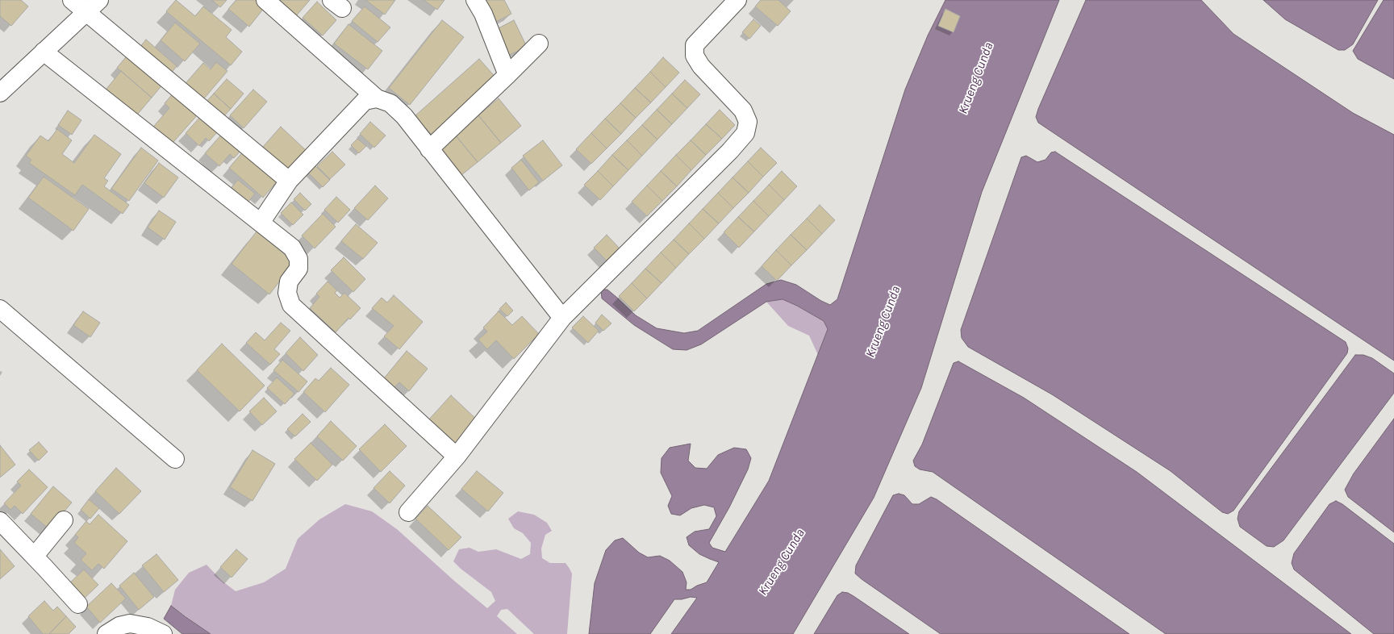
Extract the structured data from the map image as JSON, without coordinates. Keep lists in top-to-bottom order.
{
  "water": ["Krueng Cunda"]
}
